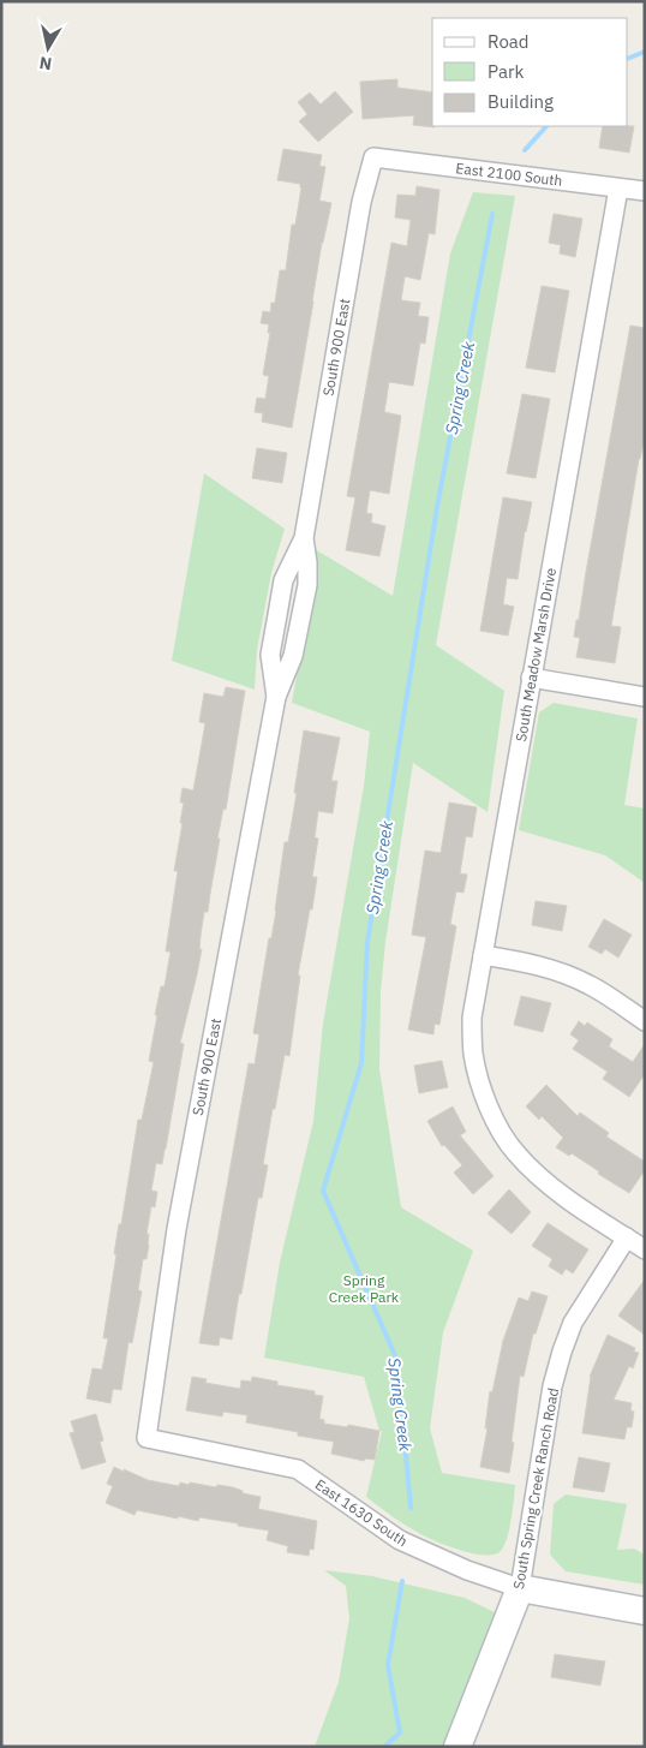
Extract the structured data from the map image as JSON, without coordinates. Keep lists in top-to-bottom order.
{
  "streets": {
    "street": [
      "East 2100 South",
      "South 900 East",
      "South Meadow Marsh Drive",
      "South Spring Creek Ranch Road",
      "East 1630 South"
    ]
  },
  "crossings": [
    ["East 2100 South", "South 900 East"],
    ["East 2100 South", "South Meadow Marsh Drive"],
    ["South 900 East", "East 1630 South"],
    ["South Meadow Marsh Drive", "South Spring Creek Ranch Road"],
    ["South Spring Creek Ranch Road", "East 1630 South"]
  ],
  "water": ["Spring Creek"],
  "parks": ["Spring Creek Park"],
  "legend": ["Road", "Park", "Building"],
  "north": "bottom"
}
